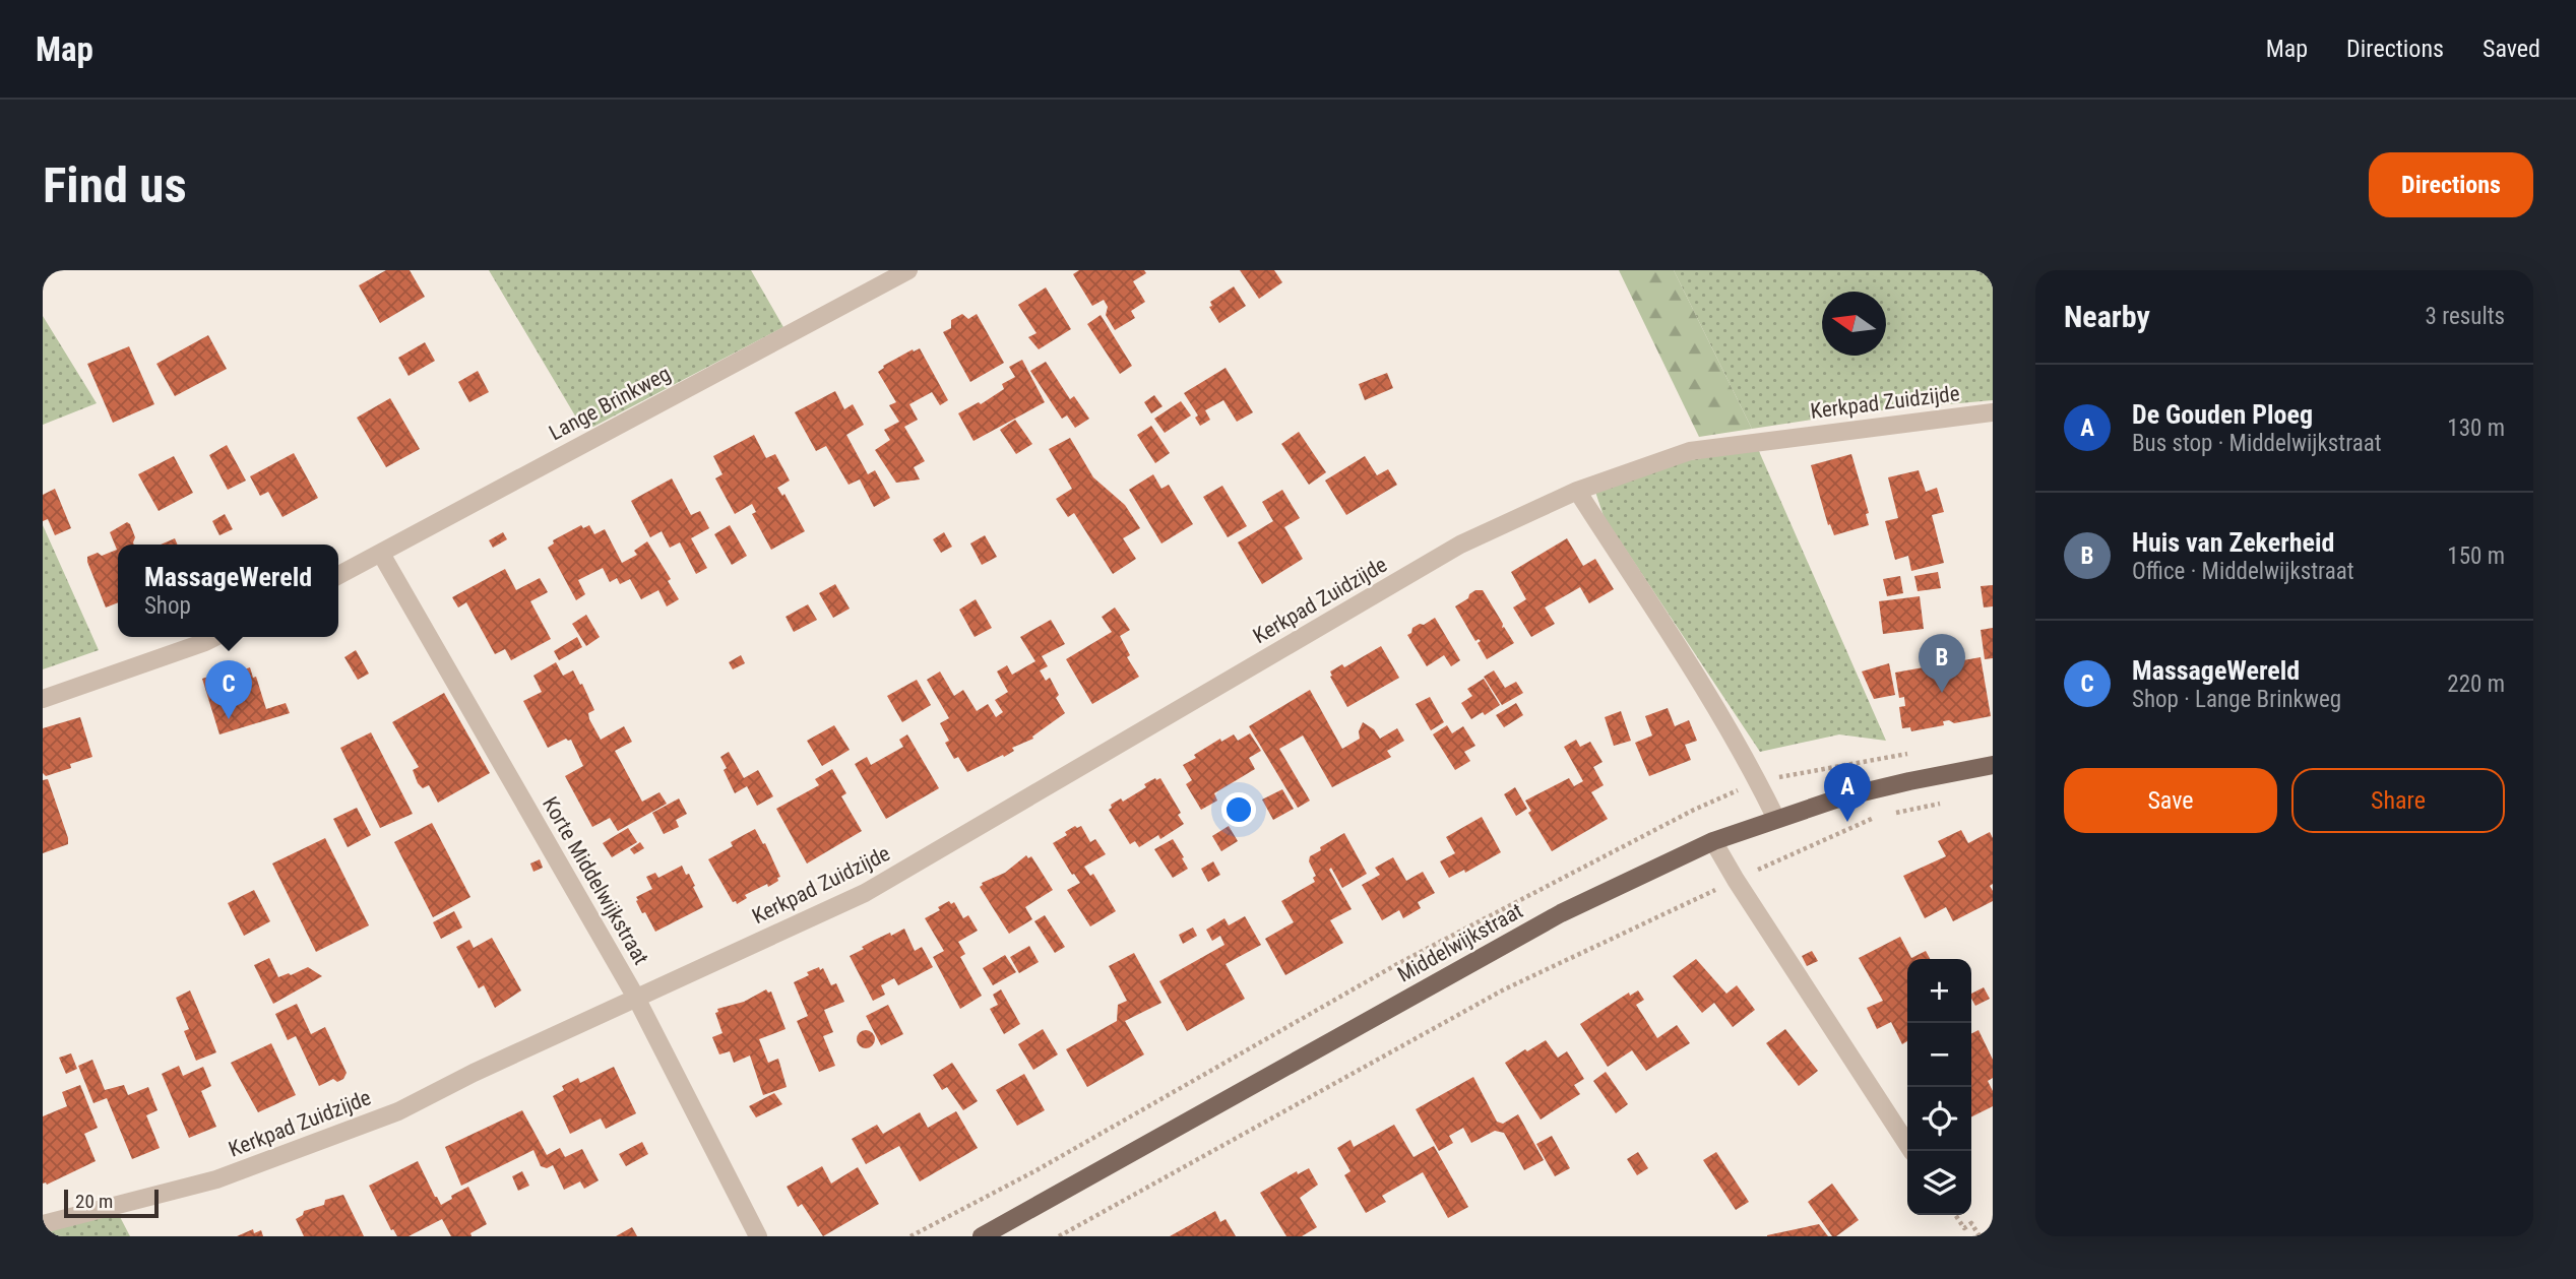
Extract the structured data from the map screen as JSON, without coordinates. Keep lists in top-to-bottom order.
{
  "streets": {
    "main road": ["Middelwijkstraat"],
    "street": ["Kerkpad Zuidzijde", "Lange Brinkweg", "Korte Middelwijkstraat"]
  },
  "crossings": [
    ["Kerkpad Zuidzijde", "Korte Middelwijkstraat"],
    ["Lange Brinkweg", "Korte Middelwijkstraat"]
  ],
  "scale_bar": "20 m",
  "north": "left",
  "page": {
    "header": "Map",
    "nav": ["Map", "Directions", "Saved"],
    "buttons": [
      "Directions",
      ["Save", "Share"]
    ],
    "title": "Find us",
    "heading": ["Nearby", "3 results"],
    "list": [
      {
        "mark": "A",
        "name": "De Gouden Ploeg",
        "note": "Bus stop · Middelwijkstraat",
        "value": "130 m"
      },
      {
        "mark": "B",
        "name": "Huis van Zekerheid",
        "note": "Office · Middelwijkstraat",
        "value": "150 m"
      },
      {
        "mark": "C",
        "name": "MassageWereld",
        "note": "Shop · Lange Brinkweg",
        "value": "220 m"
      }
    ],
    "popup": ["MassageWereld", "Shop"],
    "pins": ["B", "C", "A"],
    "map_buttons": ["+", "−"],
    "scale": "20 m"
  }
}
